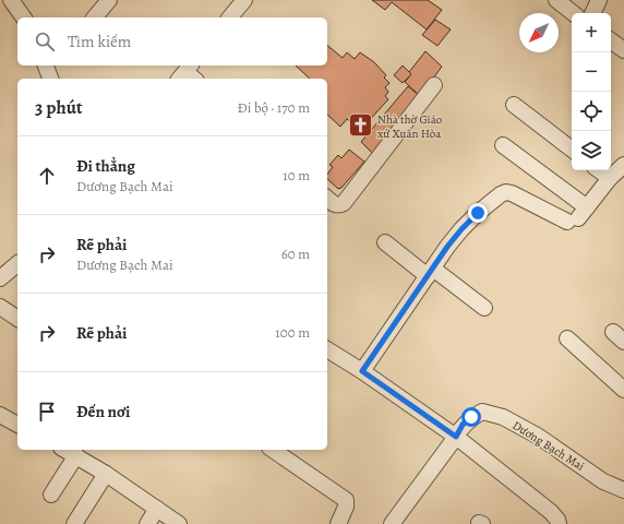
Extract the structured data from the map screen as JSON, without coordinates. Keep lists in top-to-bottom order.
{
  "streets": {
    "street": ["Dương Bạch Mai"]
  },
  "places": {
    "church": ["Nhà thờ Giáo xứ Xuân Hòa"]
  },
  "north": "bottom left",
  "page": {
    "map_buttons": ["+", "−"],
    "search": "Tìm kiếm",
    "heading": ["3 phút", "Đi bộ · 170 m"],
    "list": [
      ["Đi thẳng", "Dương Bạch Mai", "10 m"],
      ["Rẽ phải", "Dương Bạch Mai", "60 m"],
      ["Rẽ phải", "100 m"],
      "Đến nơi"
    ]
  }
}
